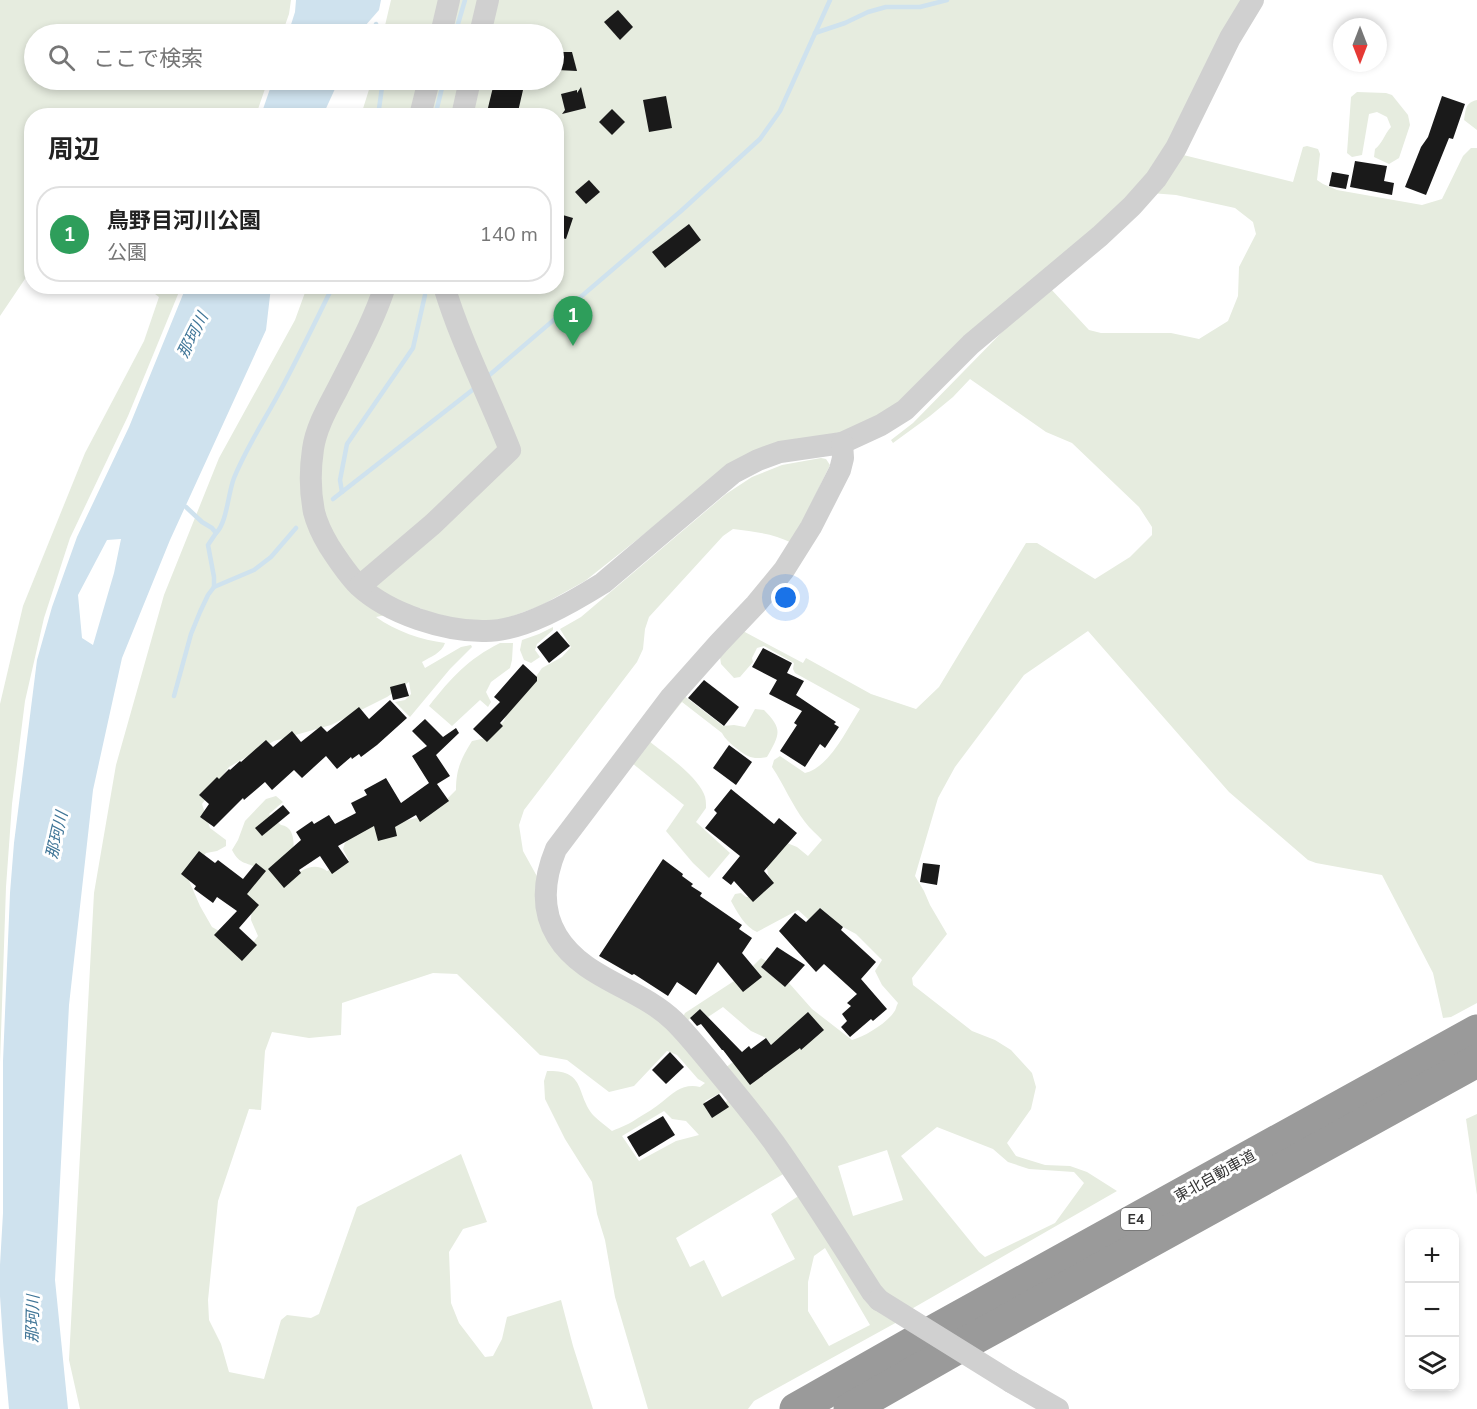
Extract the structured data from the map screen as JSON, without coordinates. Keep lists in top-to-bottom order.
{
  "streets": {
    "highway": ["東北自動車道", "E4"]
  },
  "water": ["那珂川"],
  "north": "bottom",
  "page": {
    "search": "ここで検索",
    "heading": "周辺",
    "list": [
      {
        "mark": "1",
        "name": "鳥野目河川公園",
        "note": "公園",
        "value": "140 m"
      }
    ],
    "pins": "1",
    "map_buttons": ["+", "−"]
  }
}
